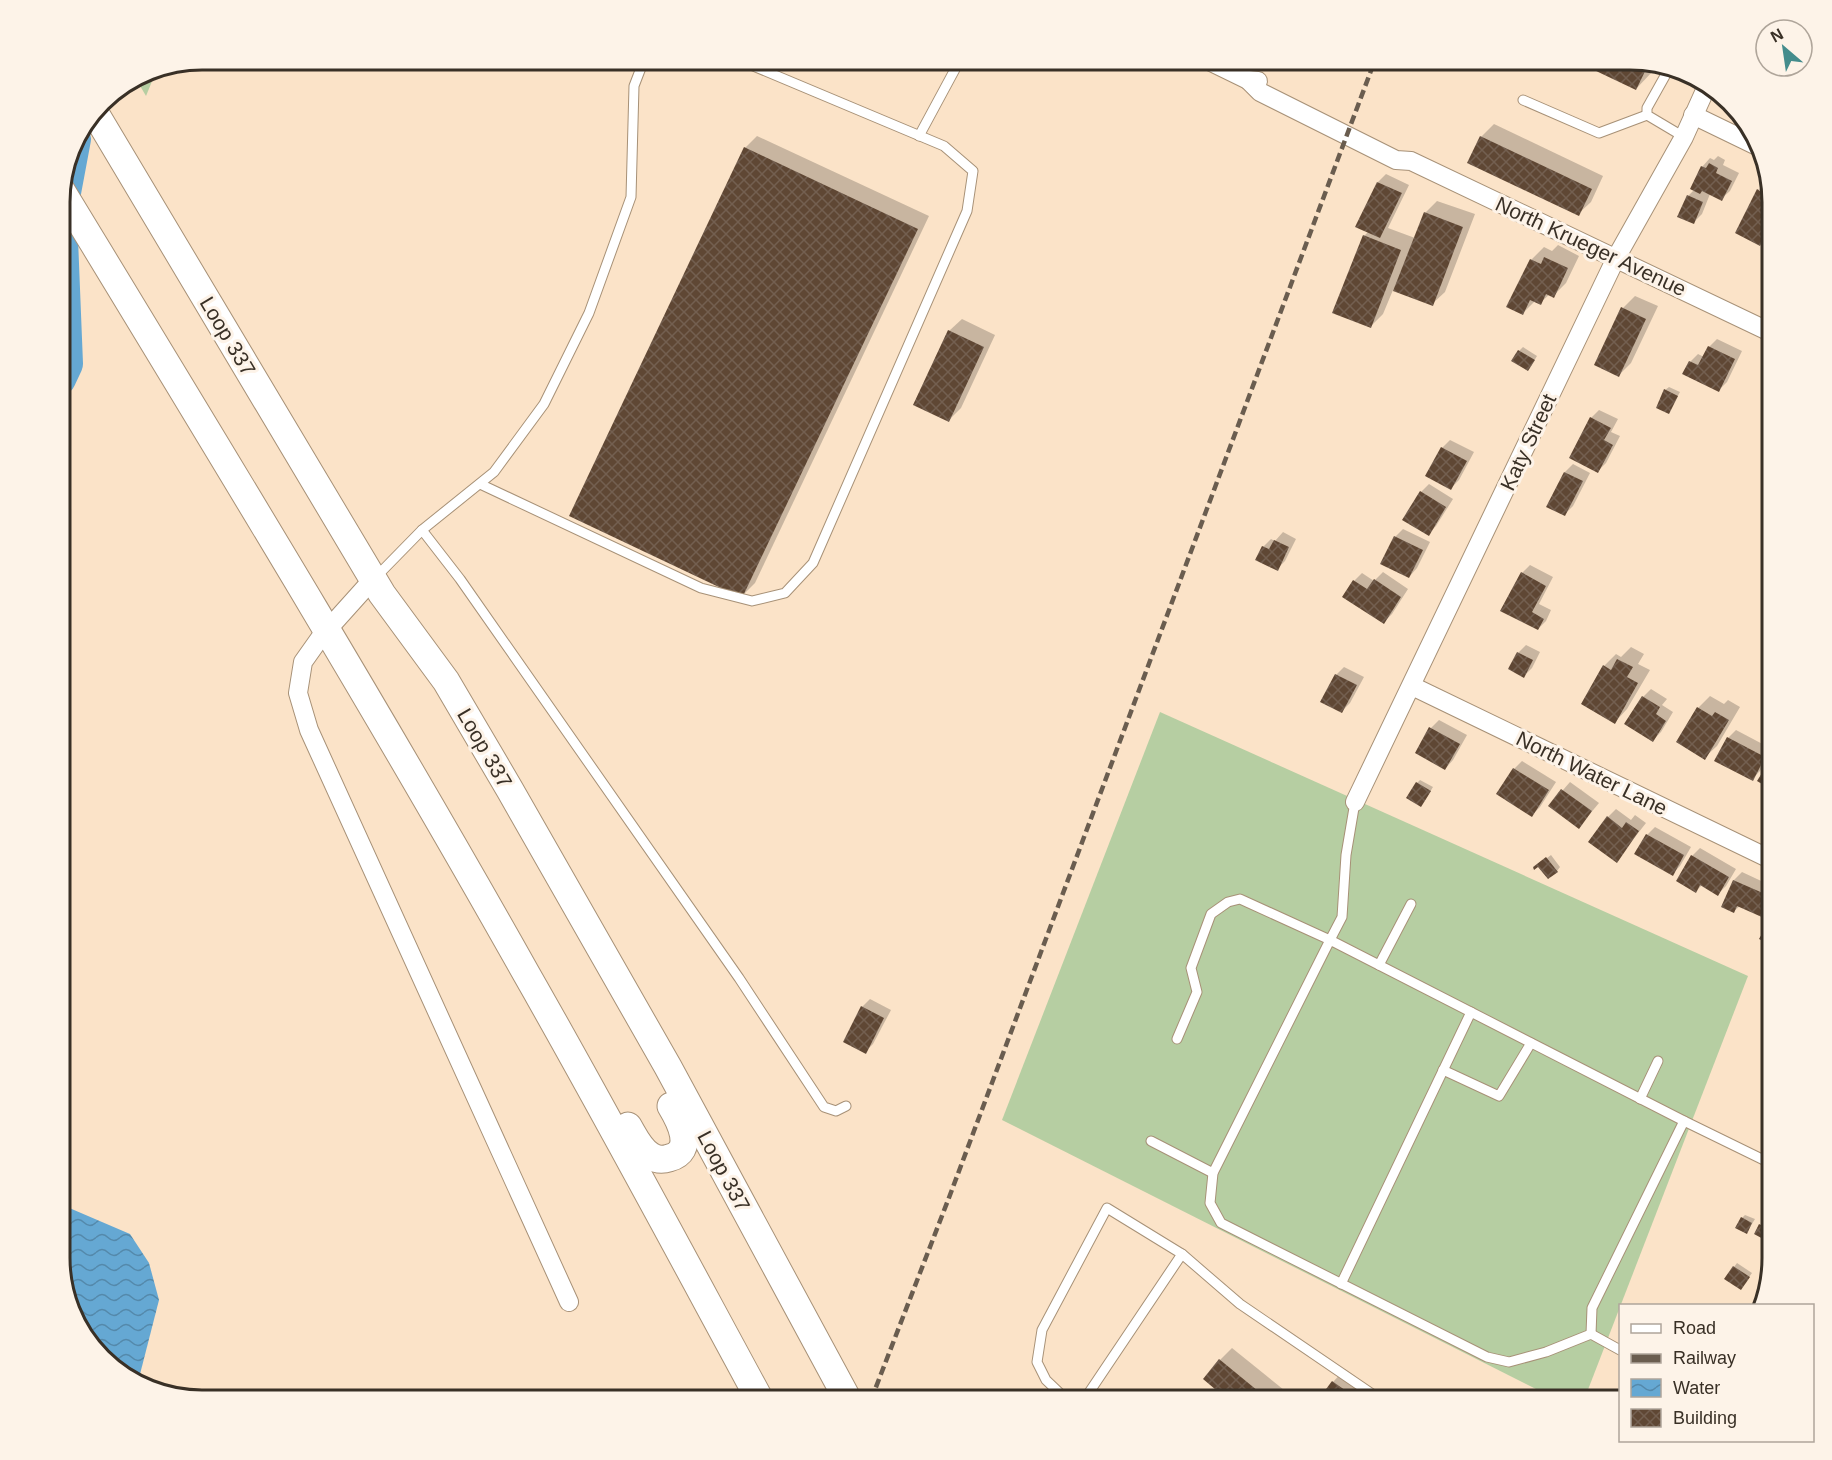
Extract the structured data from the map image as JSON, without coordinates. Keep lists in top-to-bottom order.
{
  "streets": {
    "main road": ["Loop 337"],
    "street": ["North Krueger Avenue", "Katy Street", "North Water Lane"]
  },
  "crossings": [
    ["North Krueger Avenue", "Katy Street"],
    ["Katy Street", "North Water Lane"]
  ],
  "legend": [
    "Road",
    "Railway",
    "Water",
    "Building"
  ],
  "north": "top left"
}
